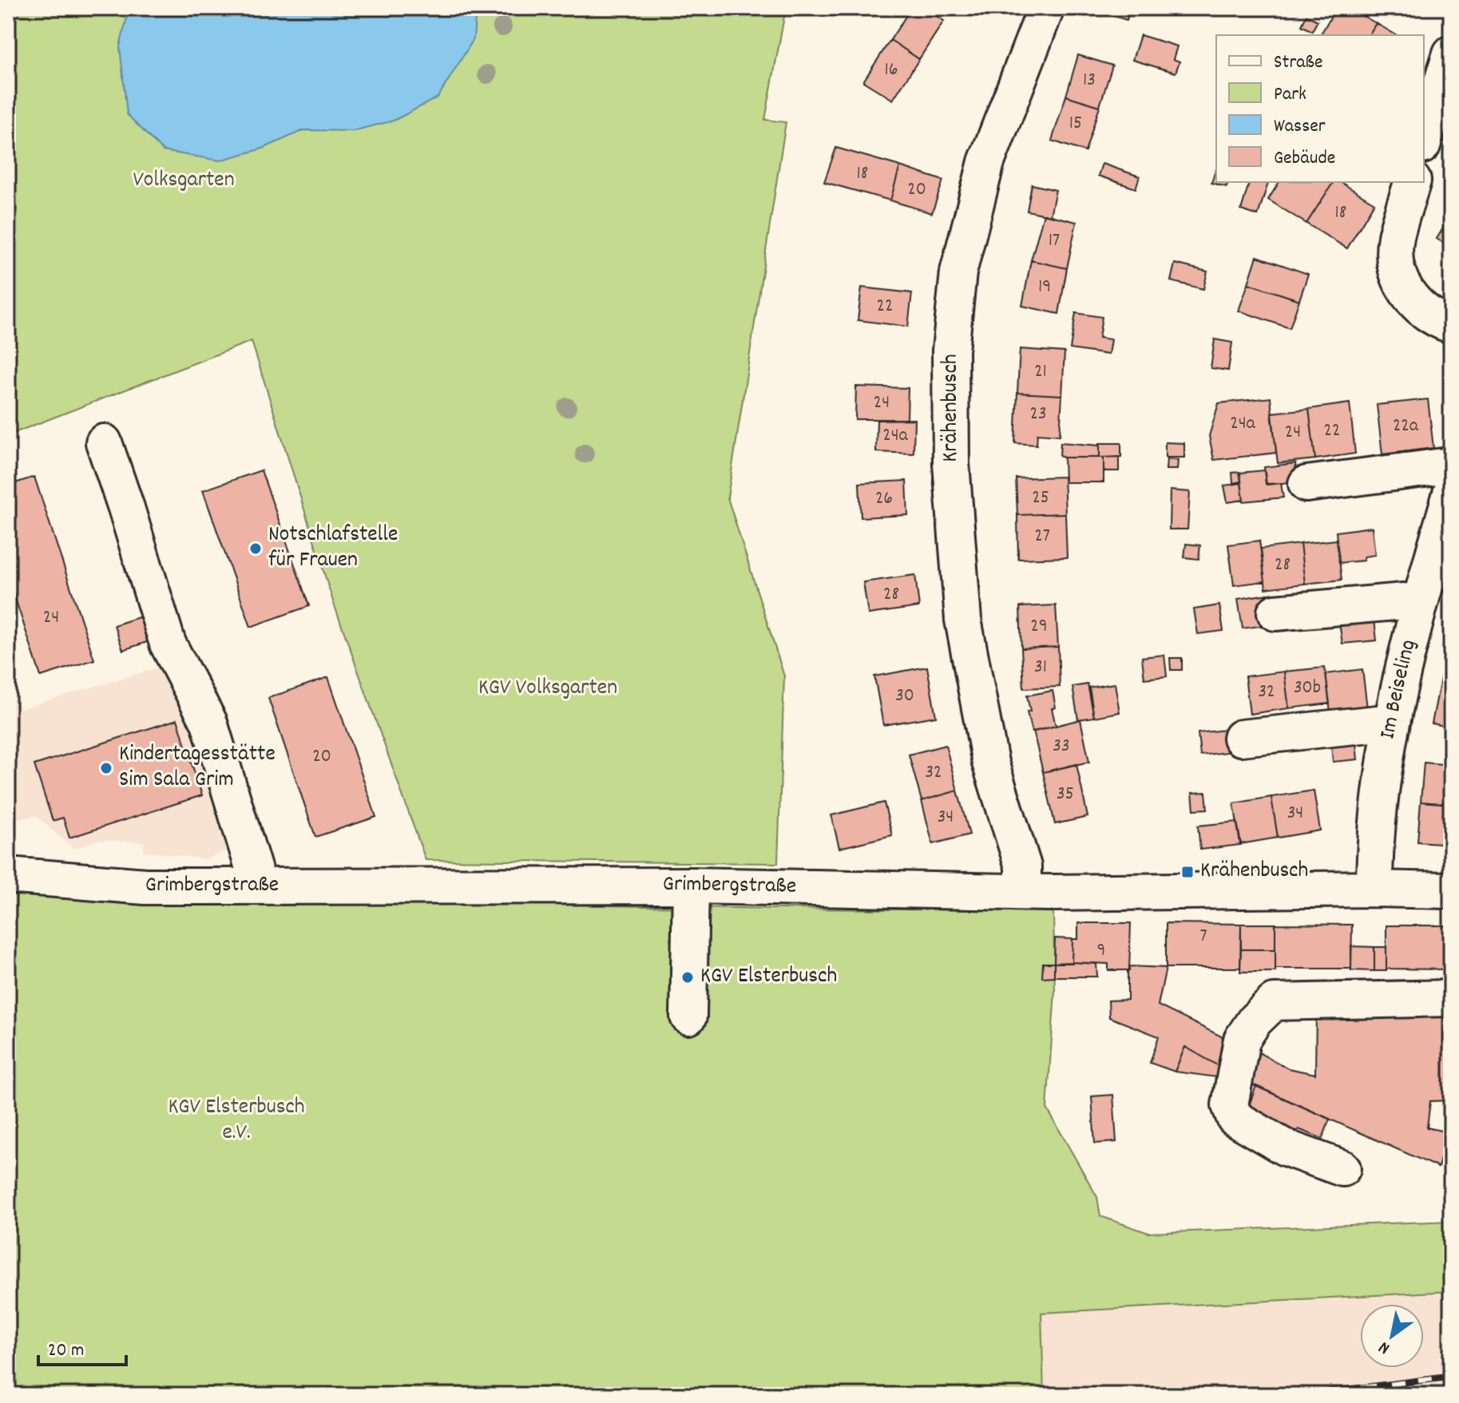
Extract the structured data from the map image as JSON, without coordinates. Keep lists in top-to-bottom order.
{
  "streets": {
    "street": ["Krähenbusch", "Im Beiseling", "Grimbergstraße"]
  },
  "crossings": [
    ["Krähenbusch", "Grimbergstraße"],
    ["Im Beiseling", "Grimbergstraße"]
  ],
  "parks": ["Volksgarten", "KGV Volksgarten", "KGV Elsterbusch e.V."],
  "places": {
    "other": ["Notschlafstelle für Frauen", "Kindertagesstätte Sim Sala Grim", "KGV Elsterbusch"],
    "transit": ["Krähenbusch"]
  },
  "house_numbers": [
    "16",
    "13",
    "15",
    "18",
    "20",
    "18",
    "17",
    "19",
    "22",
    "21",
    "24",
    "23",
    "24a",
    "22a",
    "22",
    "24",
    "24a",
    "25",
    "26",
    "27",
    "28",
    "28",
    "24",
    "29",
    "31",
    "30b",
    "32",
    "30",
    "33",
    "20",
    "32",
    "35",
    "34",
    "34",
    "7",
    "9"
  ],
  "legend": [
    "Straße",
    "Park",
    "Wasser",
    "Gebäude"
  ],
  "scale_bar": "20 m",
  "north": "bottom left"
}
